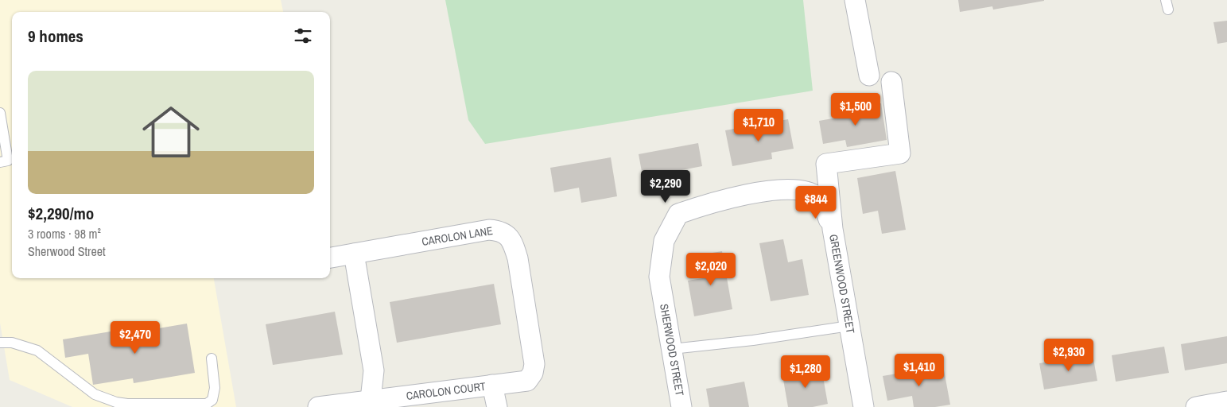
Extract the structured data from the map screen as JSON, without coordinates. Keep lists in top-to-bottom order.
{
  "streets": {
    "street": [
      "CAROLON LANE",
      "GREENWOOD STREET",
      "SHERWOOD STREET",
      "CAROLON COURT"
    ]
  },
  "crossings": [
    ["CAROLON LANE", "CAROLON COURT"],
    ["GREENWOOD STREET", "SHERWOOD STREET"]
  ],
  "page": {
    "heading": "9 homes",
    "list": [
      {
        "name": "$2,290/mo",
        "note": "3 rooms · 98 m² · Sherwood Street"
      }
    ],
    "price": [
      "$1,500",
      "$1,710",
      "$2,290",
      "$844",
      "$2,020",
      "$2,470",
      "$2,930",
      "$1,410",
      "$1,280"
    ]
  }
}
